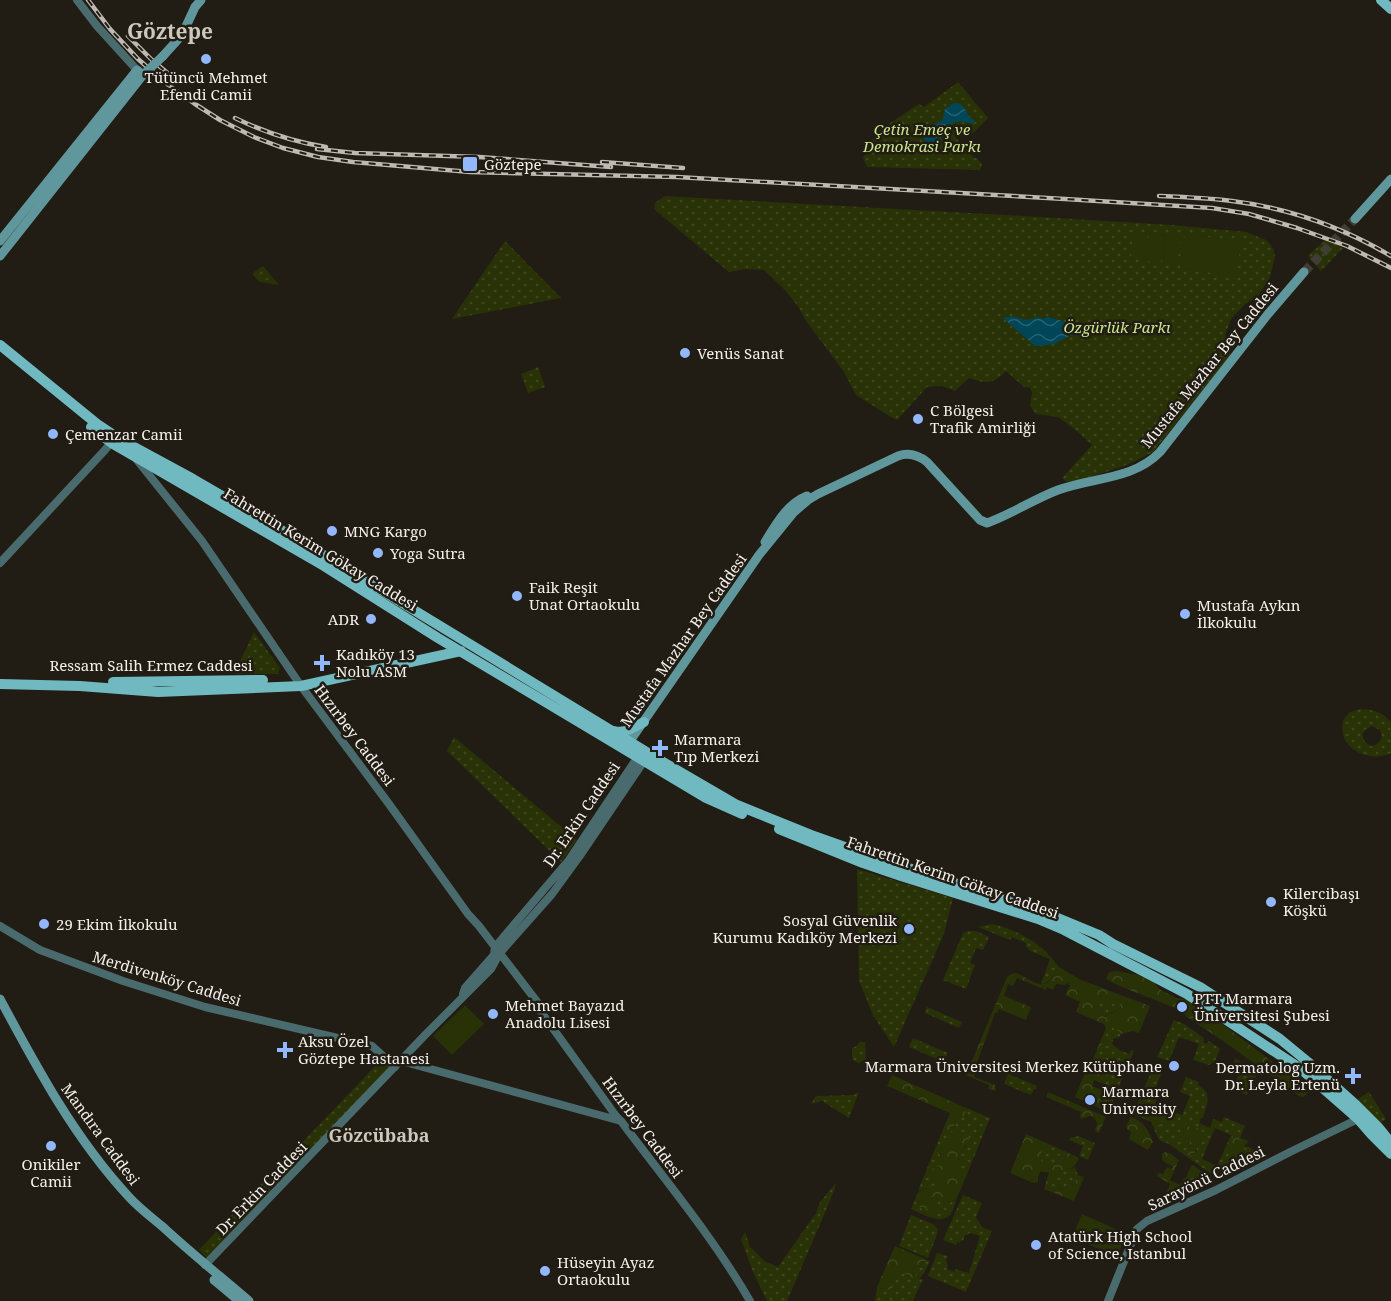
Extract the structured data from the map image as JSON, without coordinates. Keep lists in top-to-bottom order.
{
  "streets": {
    "main road": [
      "Mustafa Mazhar Bey Caddesi",
      "Fahrettin Kerim Gökay Caddesi",
      "Ressam Salih Ermez Caddesi",
      "Mandıra Caddesi"
    ],
    "street": [
      "Hızırbey Caddesi",
      "Dr. Erkin Caddesi",
      "Merdivenköy Caddesi",
      "Sarayönü Caddesi"
    ]
  },
  "crossings": [
    ["Mustafa Mazhar Bey Caddesi", "Fahrettin Kerim Gökay Caddesi"],
    ["Fahrettin Kerim Gökay Caddesi", "Ressam Salih Ermez Caddesi"],
    ["Fahrettin Kerim Gökay Caddesi", "Hızırbey Caddesi"],
    ["Fahrettin Kerim Gökay Caddesi", "Dr. Erkin Caddesi"],
    ["Fahrettin Kerim Gökay Caddesi", "Sarayönü Caddesi"],
    ["Ressam Salih Ermez Caddesi", "Hızırbey Caddesi"],
    ["Hızırbey Caddesi", "Dr. Erkin Caddesi"],
    ["Dr. Erkin Caddesi", "Merdivenköy Caddesi"],
    ["Dr. Erkin Caddesi", "Mandıra Caddesi"]
  ],
  "districts": ["Göztepe", "Gözcübaba"],
  "parks": ["Çetin Emeç ve Demokrasi Parkı", "Özgürlük Parkı"],
  "places": {
    "other": [
      "Tütüncü Mehmet Efendi Camii",
      "Venüs Sanat",
      "C Bölgesi Trafik Amirliği",
      "Çemenzar Camii",
      "MNG Kargo",
      "Yoga Sutra",
      "Faik Reşit Unat Ortaokulu",
      "Mustafa Aykın İlkokulu",
      "ADR",
      "Kilercibaşı Köşkü",
      "29 Ekim İlkokulu",
      "Sosyal Güvenlik Kurumu Kadıköy Merkezi",
      "PTT Marmara Üniversitesi Şubesi",
      "Mehmet Bayazıd Anadolu Lisesi",
      "Marmara Üniversitesi Merkez Kütüphane",
      "Marmara University",
      "Onikiler Camii",
      "Atatürk High School of Science, Istanbul",
      "Hüseyin Ayaz Ortaokulu"
    ],
    "transit": ["Göztepe"],
    "health": [
      "Kadıköy 13 Nolu ASM",
      "Marmara Tıp Merkezi",
      "Aksu Özel Göztepe Hastanesi",
      "Dermatolog Uzm. Dr. Leyla Ertenü"
    ]
  }
}
